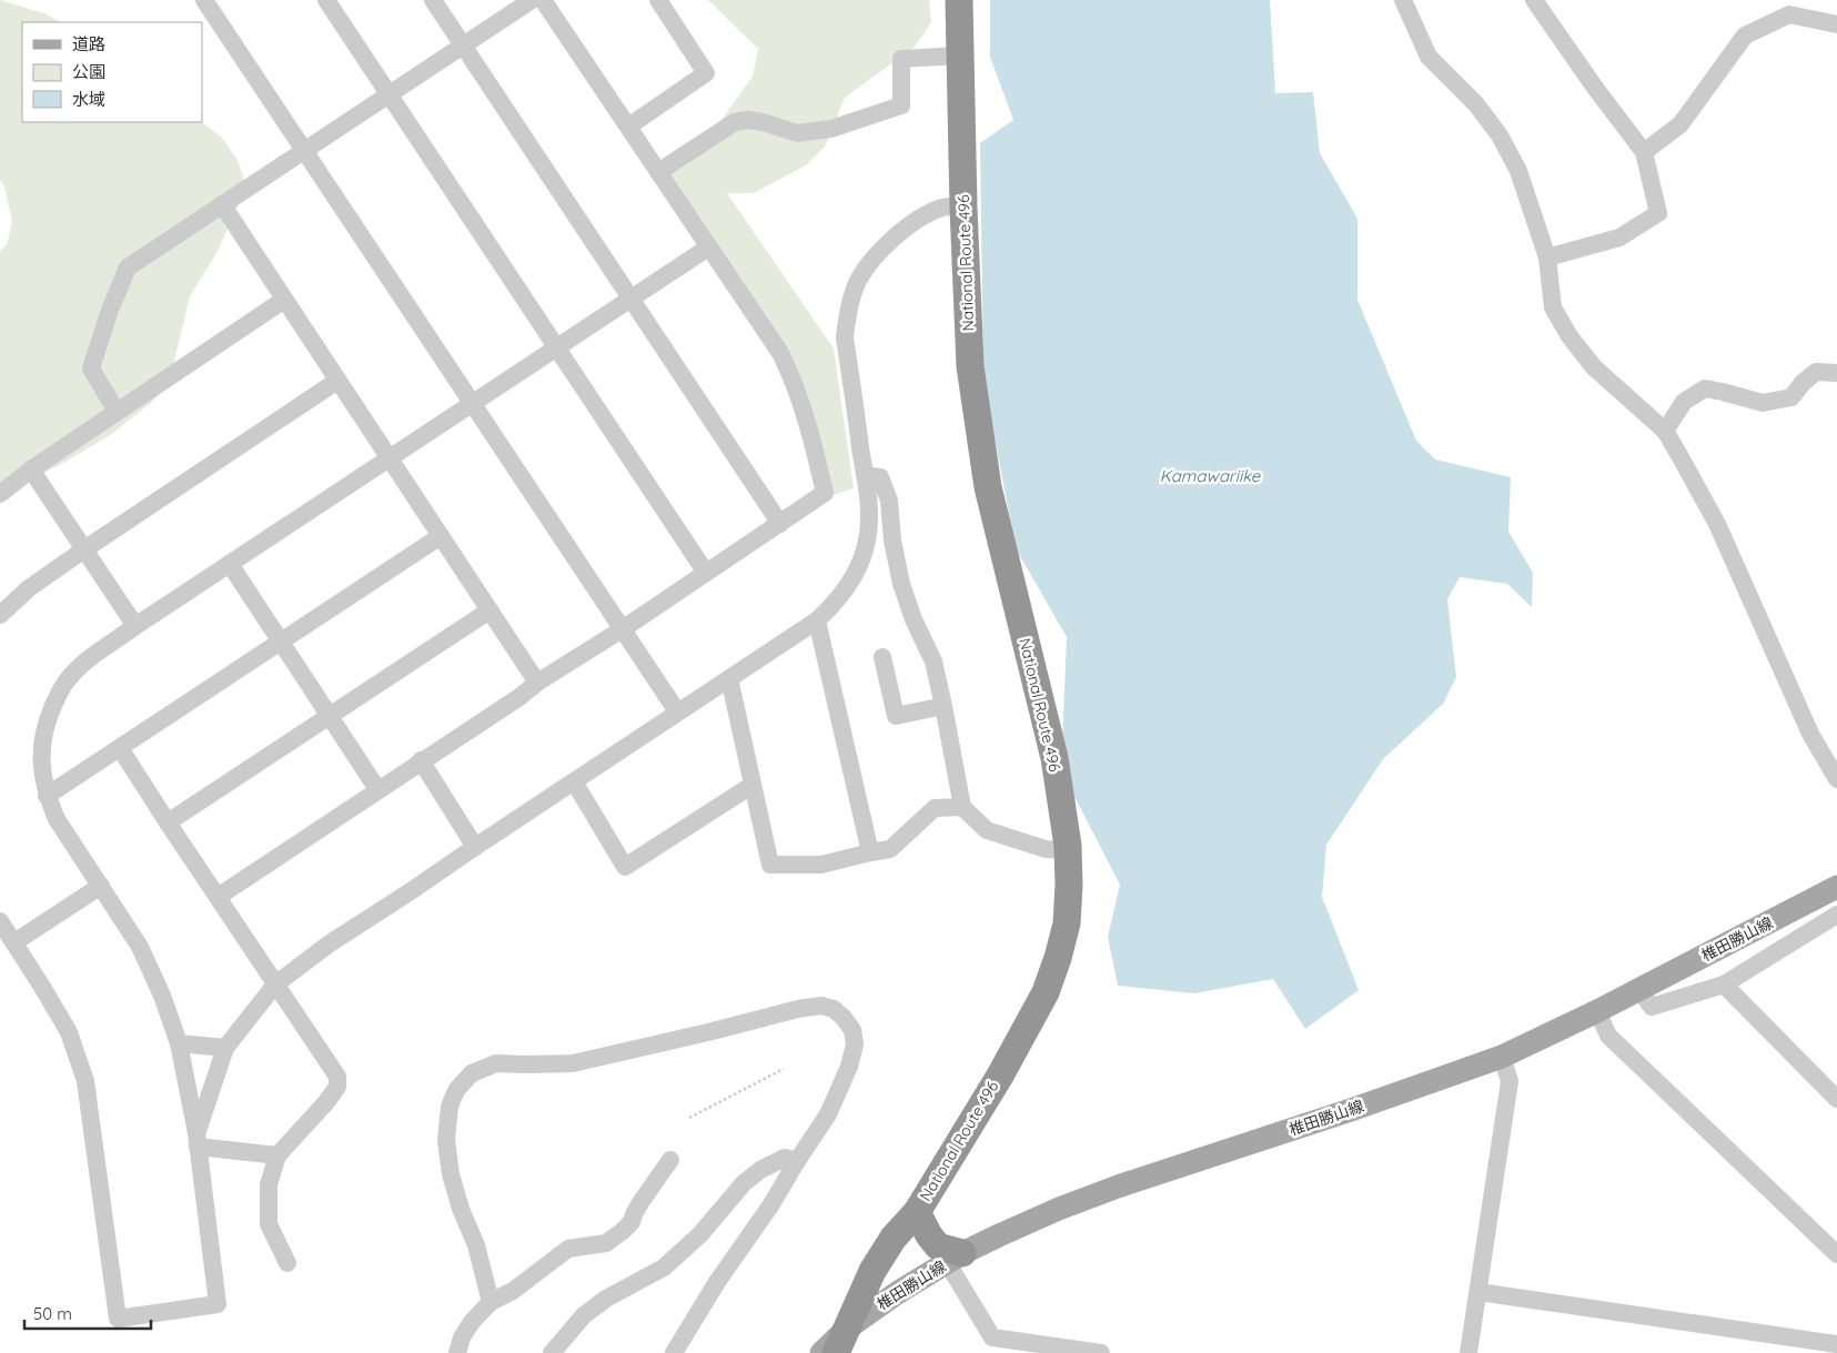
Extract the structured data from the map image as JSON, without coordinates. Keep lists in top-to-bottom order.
{
  "streets": {
    "highway": ["National Route 496"],
    "main road": ["椎田勝山線"]
  },
  "crossings": [
    ["National Route 496", "椎田勝山線"]
  ],
  "water": ["Kamawariike"],
  "legend": ["道路", "公園", "水域"],
  "scale_bar": "50 m"
}
